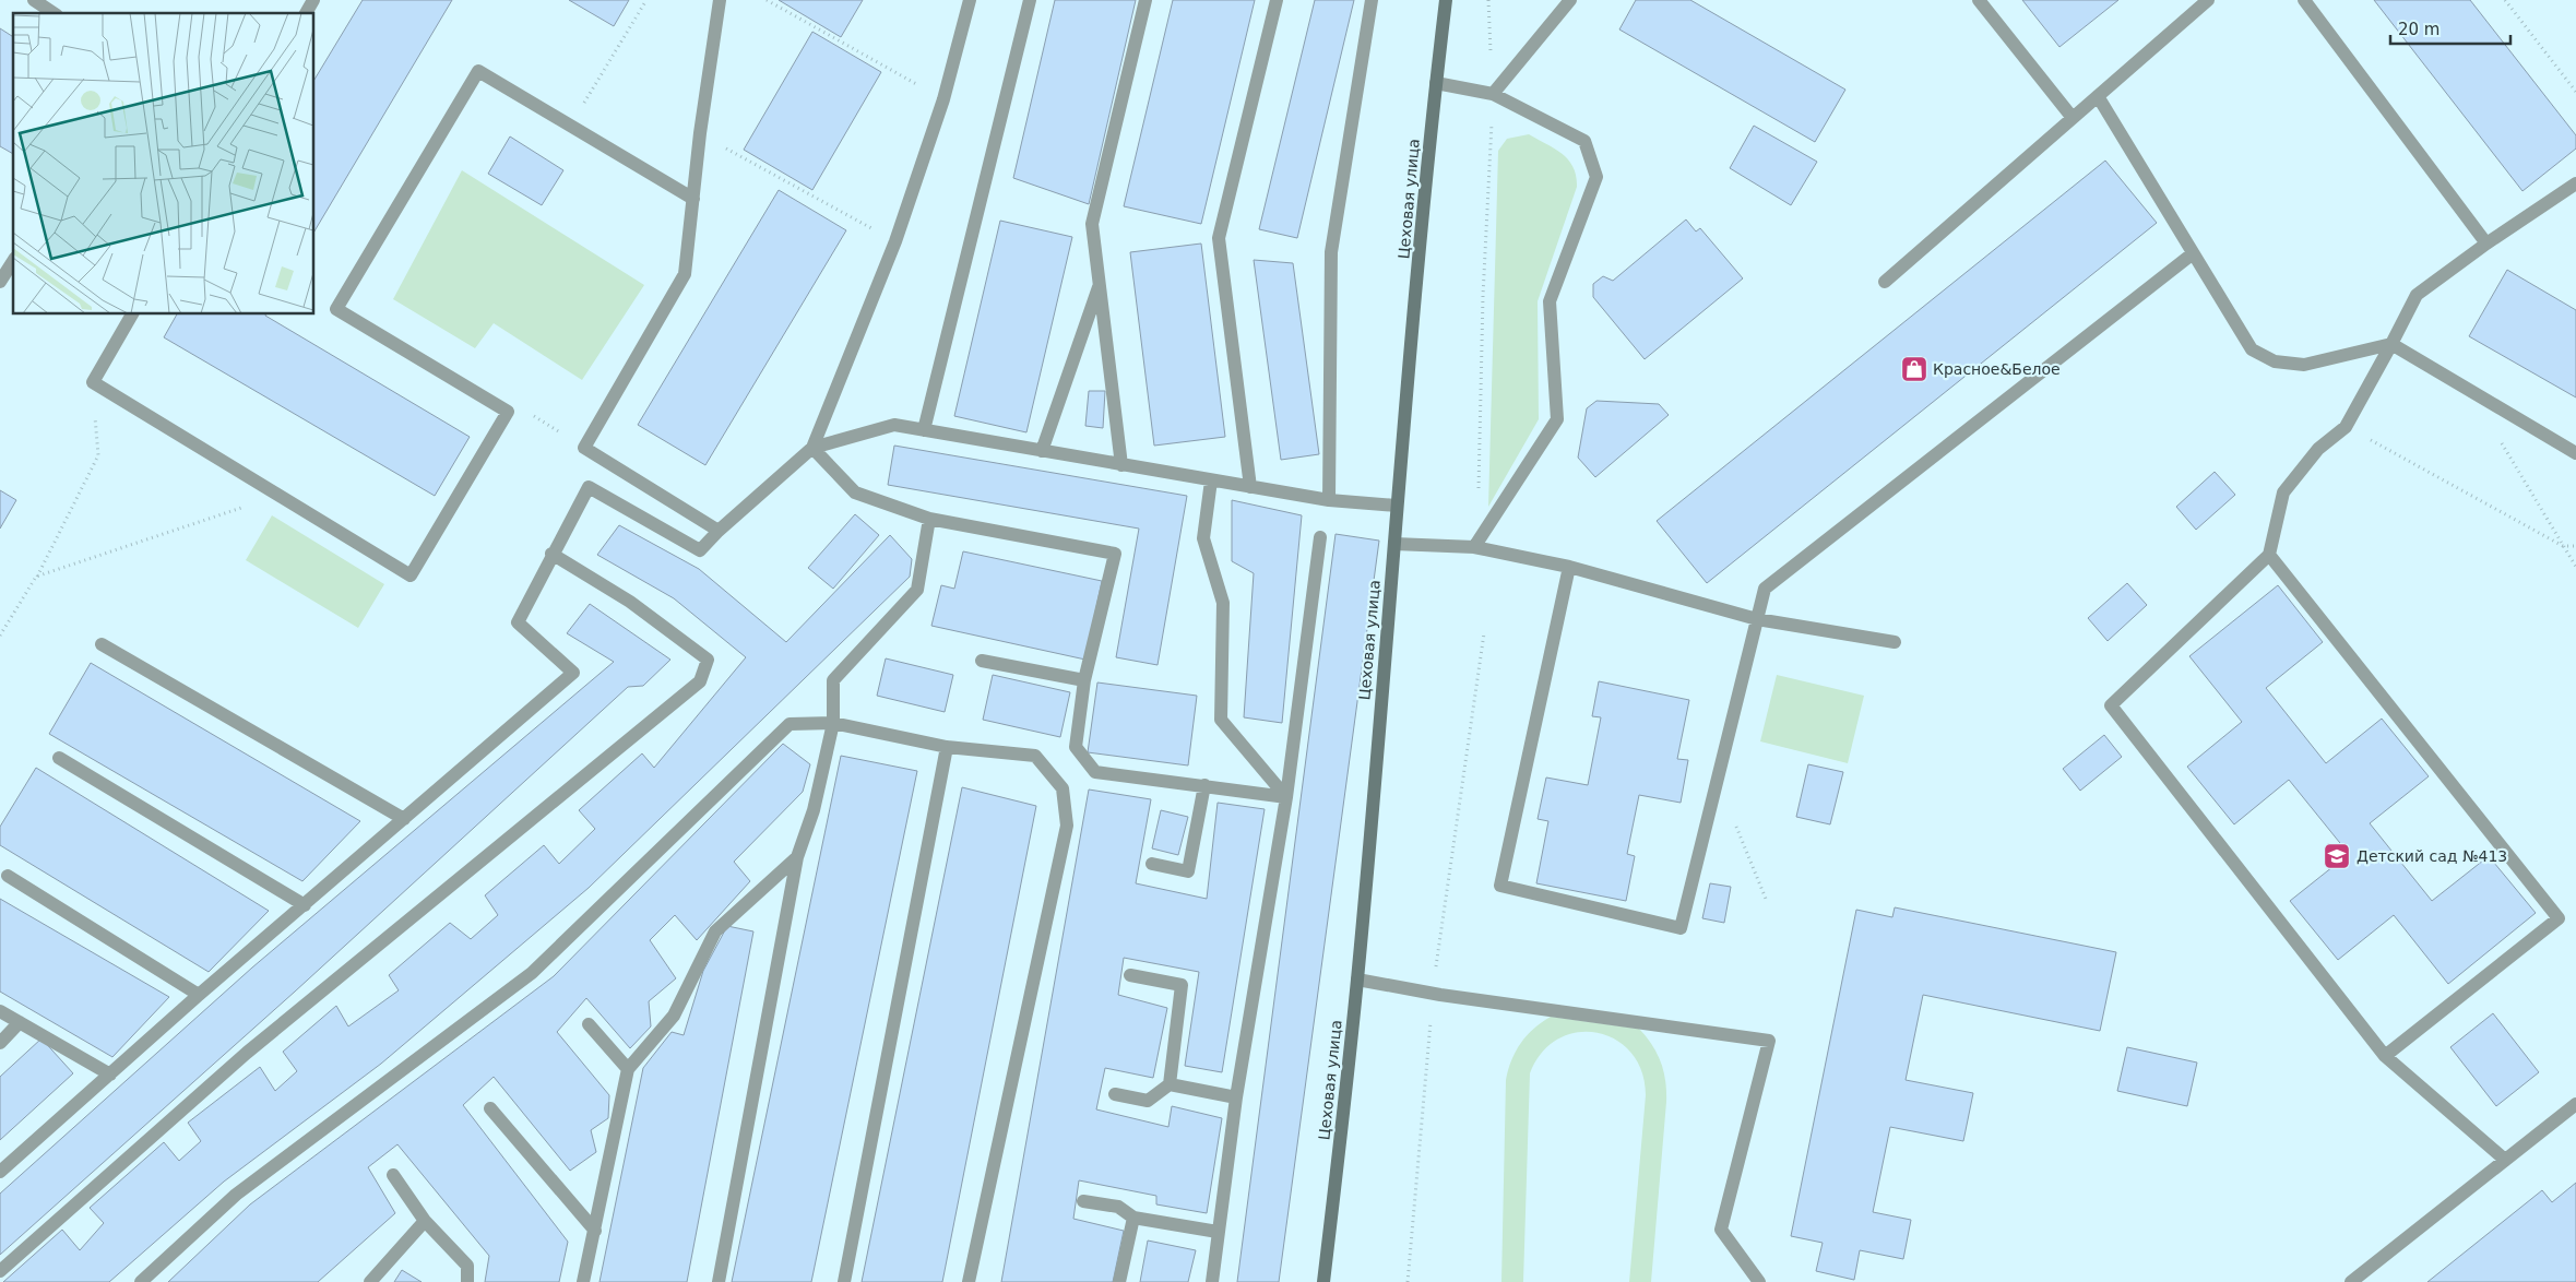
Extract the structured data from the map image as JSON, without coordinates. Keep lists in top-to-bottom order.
{
  "streets": {
    "main road": ["Цеховая улица"]
  },
  "places": {
    "shop": ["Красное&Белое"],
    "school or university": ["Детский сад №413"]
  },
  "scale_bar": "20 m"
}
